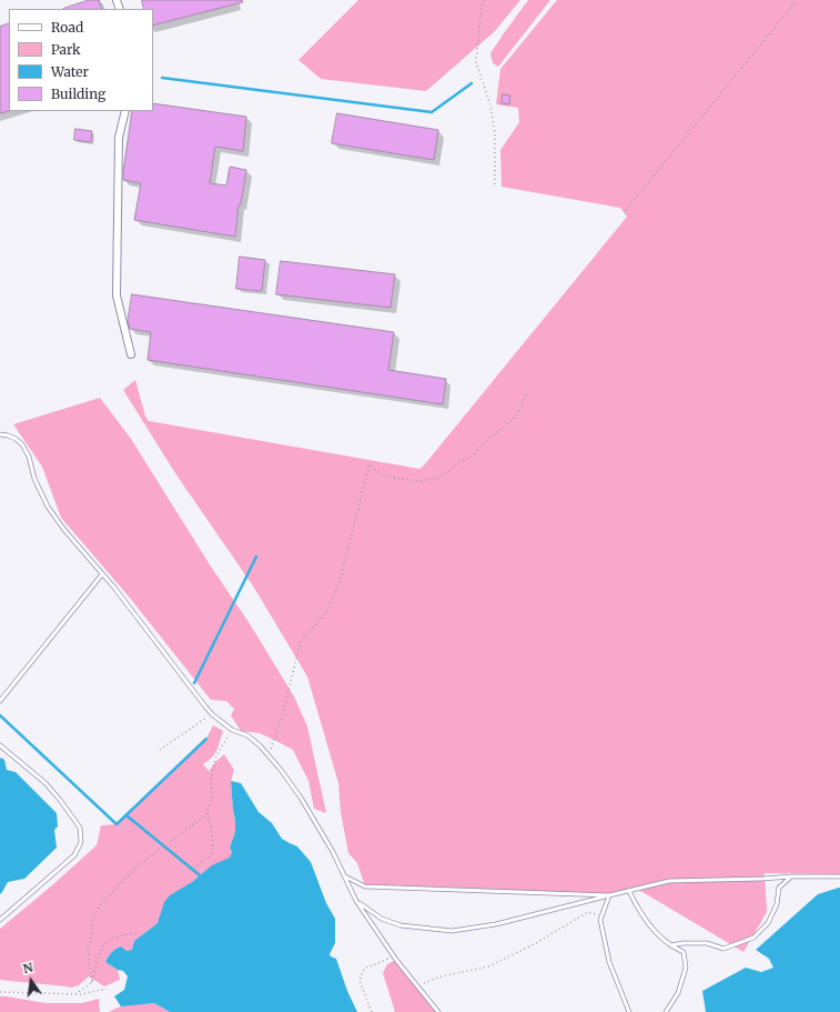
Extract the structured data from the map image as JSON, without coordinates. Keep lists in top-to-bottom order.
{
  "legend": [
    "Road",
    "Park",
    "Water",
    "Building"
  ],
  "north": "top"
}
